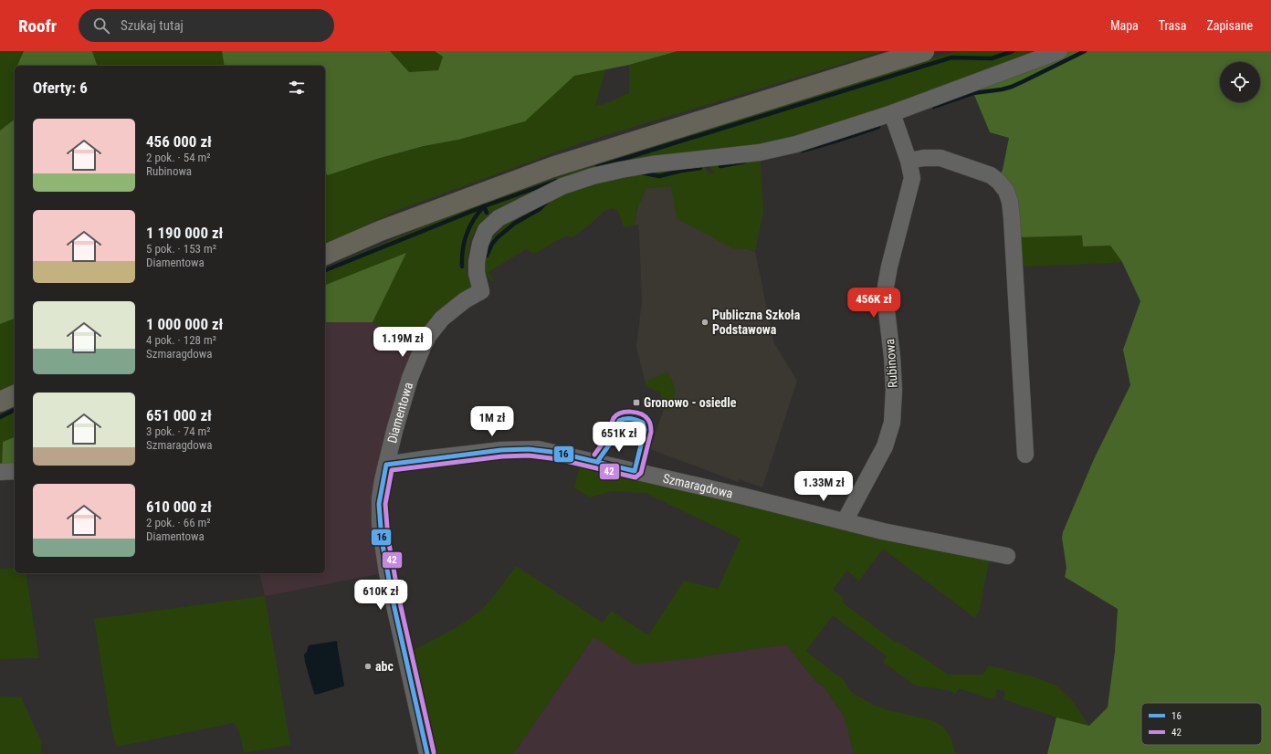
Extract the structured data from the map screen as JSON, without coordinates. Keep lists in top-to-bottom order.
{
  "streets": {
    "street": ["Rubinowa", "Diamentowa", "Szmaragdowa"]
  },
  "crossings": [
    ["Rubinowa", "Diamentowa"],
    ["Rubinowa", "Szmaragdowa"],
    ["Diamentowa", "Szmaragdowa"]
  ],
  "places": {
    "other": ["Publiczna Szkoła Podstawowa", "abc"],
    "transit": ["Gronowo - osiedle"]
  },
  "lines": ["transit line 42", "transit line 16"],
  "legend": ["16", "42"],
  "page": {
    "header": "Roofr",
    "search": "Szukaj tutaj",
    "nav": ["Mapa", "Trasa", "Zapisane"],
    "heading": "Oferty: 6",
    "list": [
      {
        "name": "456 000 zł",
        "note": "2 pok. · 54 m² · Rubinowa"
      },
      {
        "name": "1 190 000 zł",
        "note": "5 pok. · 153 m² · Diamentowa"
      },
      {
        "name": "1 000 000 zł",
        "note": "4 pok. · 128 m² · Szmaragdowa"
      },
      {
        "name": "651 000 zł",
        "note": "3 pok. · 74 m² · Szmaragdowa"
      },
      {
        "name": "610 000 zł",
        "note": "2 pok. · 66 m² · Diamentowa"
      }
    ],
    "price": [
      "456K zł",
      "1.19M zł",
      "1M zł",
      "651K zł",
      "1.33M zł",
      "610K zł"
    ]
  }
}
